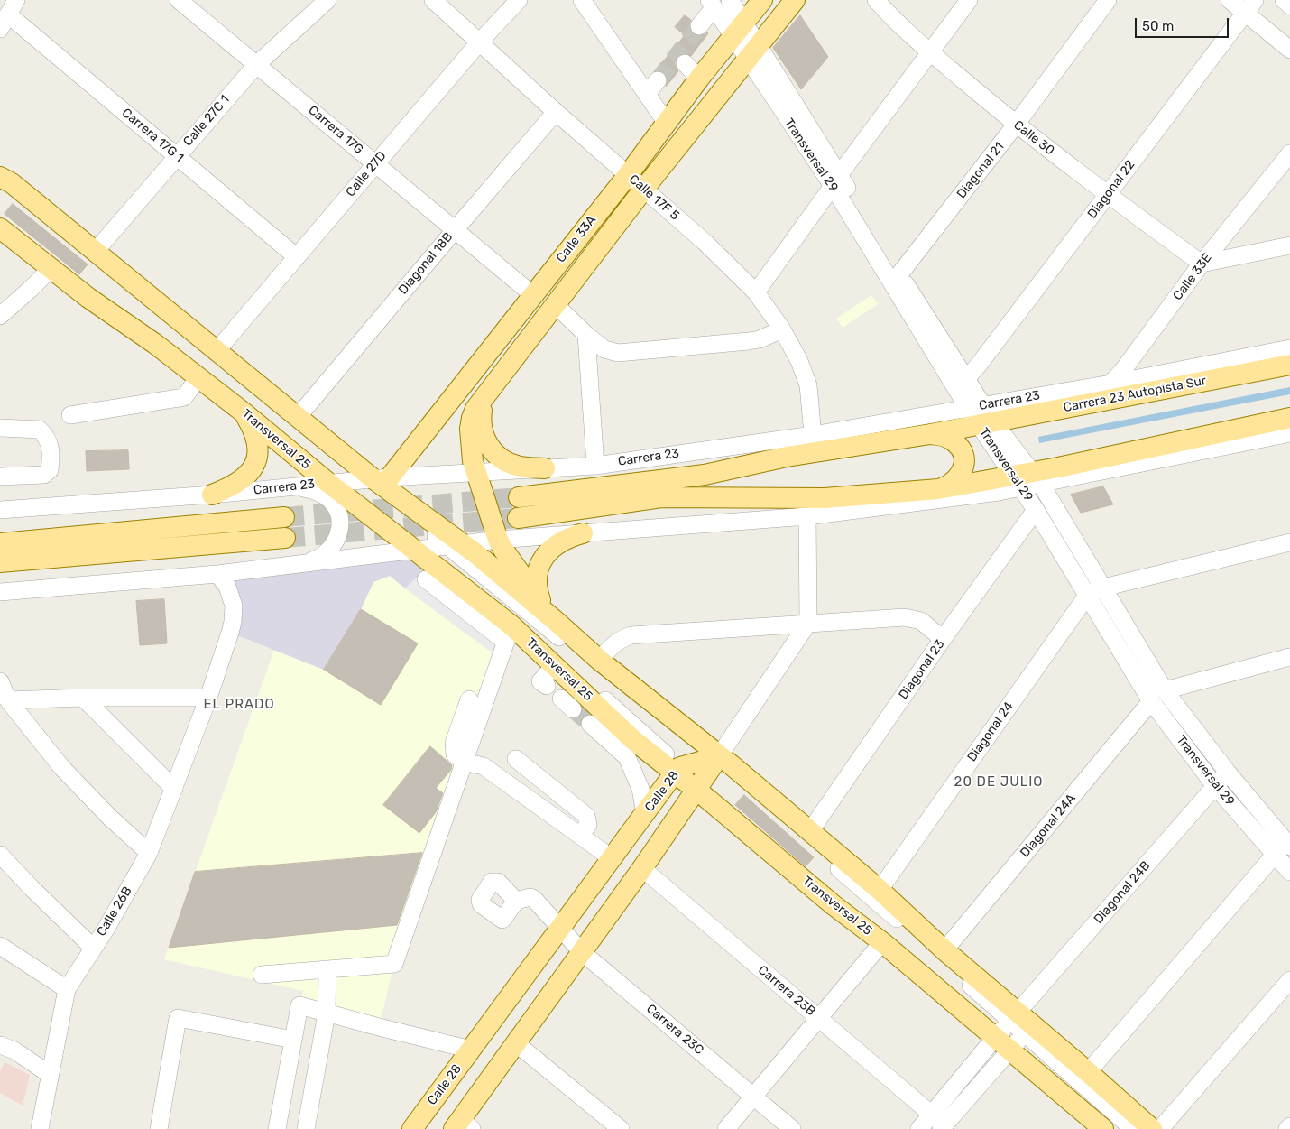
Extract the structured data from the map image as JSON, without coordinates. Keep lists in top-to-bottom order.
{
  "streets": {
    "main road": [
      "Calle 33A",
      "Carrera 23 Autopista Sur",
      "Carrera 23",
      "Transversal 25",
      "Calle 28"
    ],
    "street": [
      "Calle 27C 1",
      "Carrera 17G",
      "Carrera 17G 1",
      "Calle 30",
      "Transversal 29",
      "Diagonal 21",
      "Calle 27D",
      "Diagonal 22",
      "Calle 17F 5",
      "Diagonal 18B",
      "Calle 33E",
      "Diagonal 23",
      "Diagonal 24",
      "Diagonal 24A",
      "Diagonal 24B",
      "Calle 26B",
      "Carrera 23B",
      "Carrera 23C"
    ]
  },
  "crossings": [
    ["Calle 27C 1", "Carrera 17G"],
    ["Calle 27C 1", "Carrera 17G 1"],
    ["Calle 27C 1", "Transversal 25"],
    ["Carrera 17G", "Calle 27D"],
    ["Carrera 17G", "Calle 33A"],
    ["Carrera 17G", "Diagonal 18B"],
    ["Carrera 17G 1", "Calle 27D"],
    ["Calle 30", "Diagonal 21"],
    ["Calle 30", "Diagonal 22"],
    ["Calle 30", "Calle 33E"],
    ["Transversal 29", "Diagonal 21"],
    ["Transversal 29", "Diagonal 22"],
    ["Transversal 29", "Calle 33A"],
    ["Transversal 29", "Carrera 23 Autopista Sur"],
    ["Transversal 29", "Carrera 23"],
    ["Transversal 29", "Diagonal 23"],
    ["Transversal 29", "Diagonal 24"],
    ["Transversal 29", "Diagonal 24A"],
    ["Transversal 29", "Diagonal 24B"],
    ["Calle 27D", "Calle 17F 5"],
    ["Calle 27D", "Transversal 25"],
    ["Calle 17F 5", "Calle 33A"],
    ["Calle 17F 5", "Diagonal 18B"],
    ["Calle 17F 5", "Carrera 23"],
    ["Calle 33A", "Carrera 23"],
    ["Calle 33A", "Transversal 25"],
    ["Diagonal 18B", "Transversal 25"],
    ["Calle 33E", "Carrera 23 Autopista Sur"],
    ["Calle 33E", "Carrera 23"],
    ["Carrera 23 Autopista Sur", "Carrera 23"],
    ["Carrera 23", "Transversal 25"],
    ["Transversal 25", "Diagonal 23"],
    ["Transversal 25", "Diagonal 24"],
    ["Transversal 25", "Calle 28"],
    ["Transversal 25", "Diagonal 24A"],
    ["Transversal 25", "Diagonal 24B"],
    ["Calle 28", "Carrera 23C"]
  ],
  "districts": ["EL PRADO", "20 DE JULIO"],
  "scale_bar": "50 m"
}
